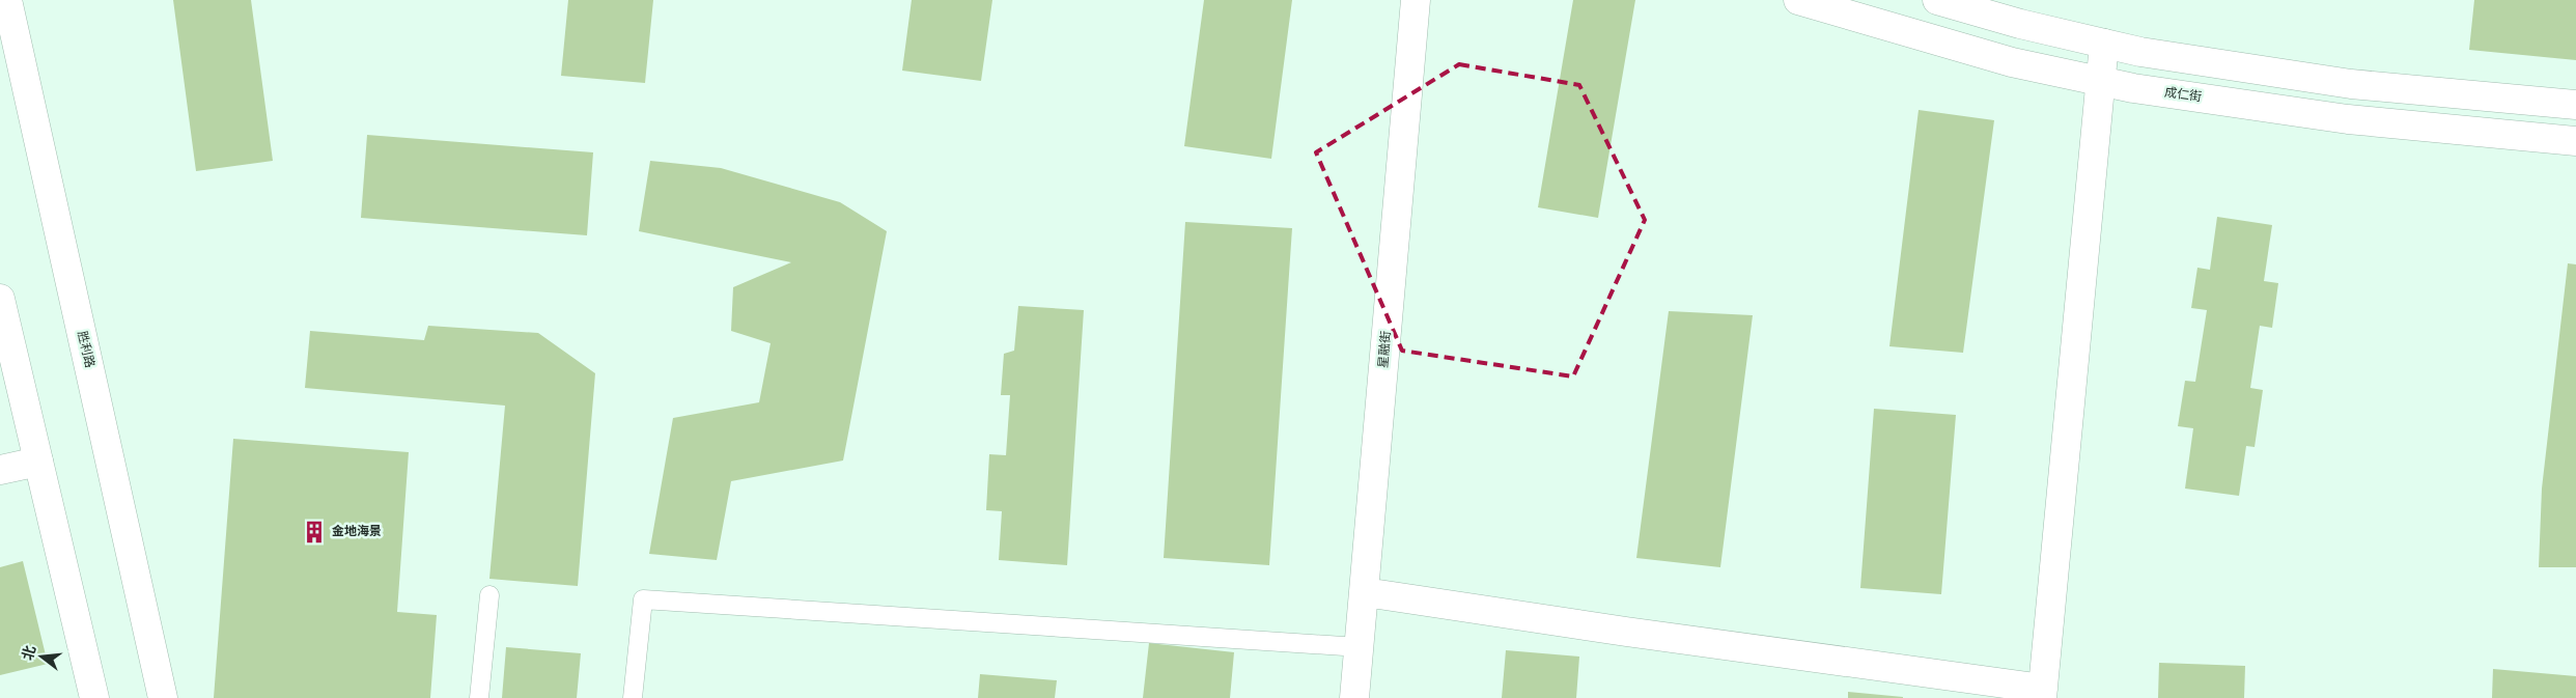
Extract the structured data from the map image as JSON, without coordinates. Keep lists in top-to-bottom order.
{
  "streets": {
    "street": ["成仁街", "胜利路", "星融街"]
  },
  "places": {
    "building": ["金地海景"]
  },
  "north": "left"
}
